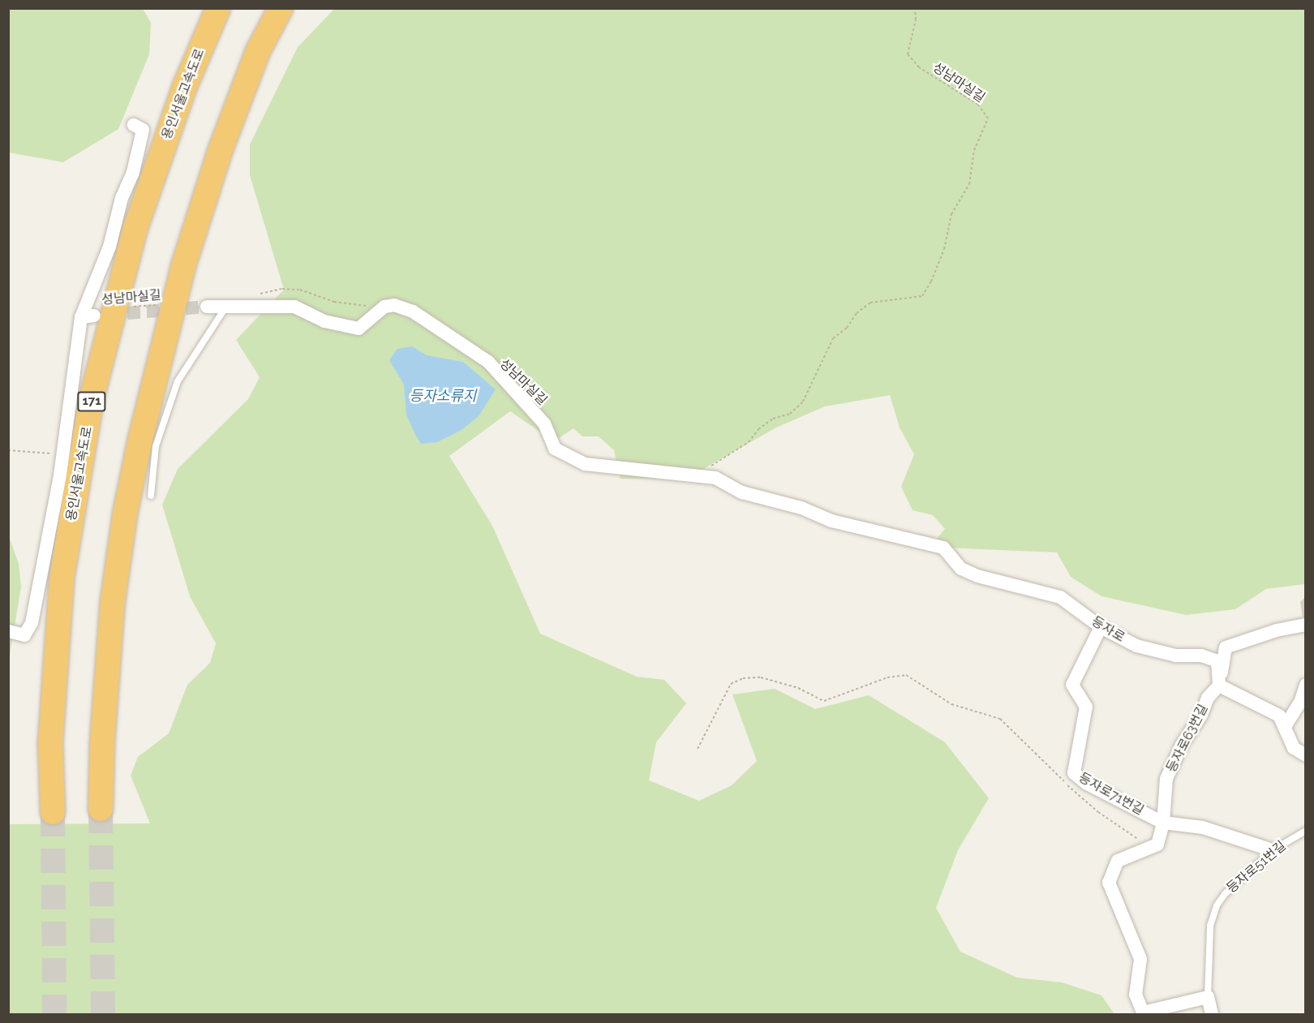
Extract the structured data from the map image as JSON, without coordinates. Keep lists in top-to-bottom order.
{
  "streets": {
    "highway": ["용인서울고속도로", "171"],
    "street": ["등자로", "등자로63번길", "등자로71번길"],
    "lane": ["등자로51번길"],
    "path": ["성남마실길"]
  },
  "crossings": [
    ["등자로", "등자로63번길"],
    ["등자로", "등자로71번길"],
    ["등자로63번길", "등자로71번길"]
  ],
  "water": ["등자소류지"]
}
